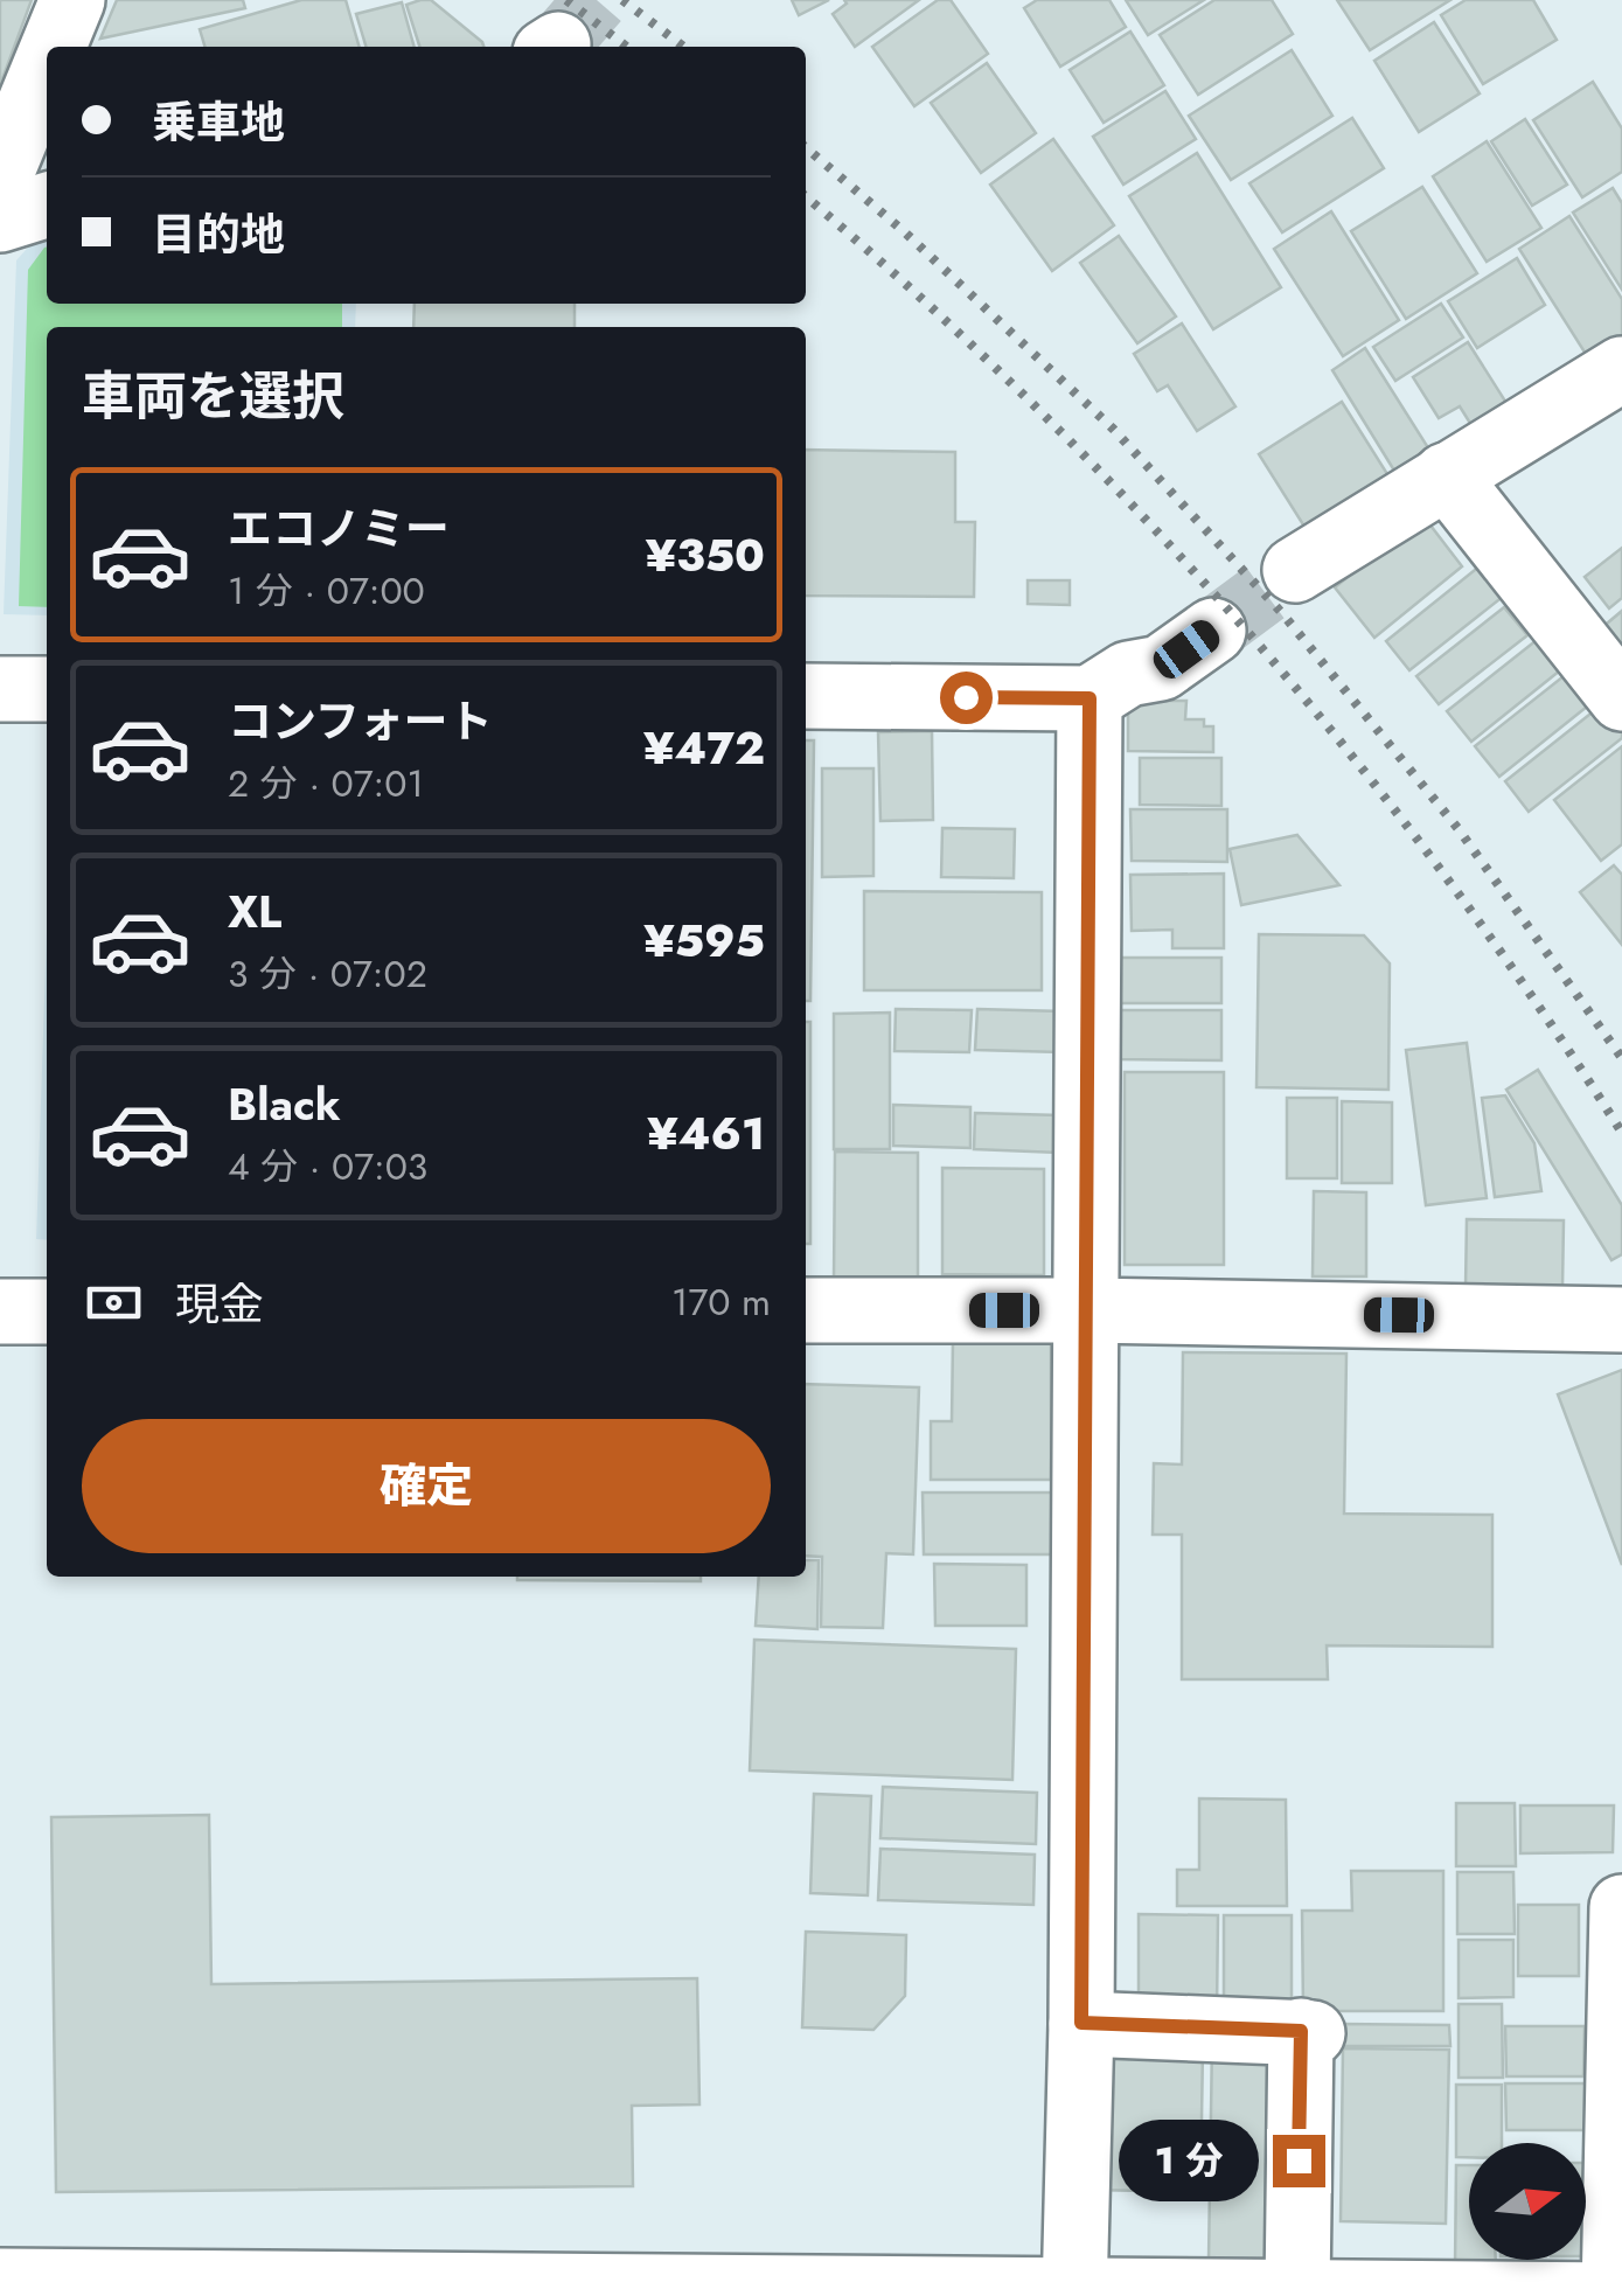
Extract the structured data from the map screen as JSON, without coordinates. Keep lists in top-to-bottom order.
{
  "north": "right",
  "page": {
    "banner": ["乗車地", "目的地"],
    "heading": "車両を選択",
    "list": [
      {
        "name": "エコノミー",
        "note": "1 分 · 07:00",
        "value": "¥350"
      },
      {
        "name": "コンフォート",
        "note": "2 分 · 07:01",
        "value": "¥472"
      },
      {
        "name": "XL",
        "note": "3 分 · 07:02",
        "value": "¥595"
      },
      {
        "name": "Black",
        "note": "4 分 · 07:03",
        "value": "¥461"
      }
    ],
    "pay": ["現金", "170 m"],
    "buttons": "確定",
    "bubble": "1 分"
  }
}
